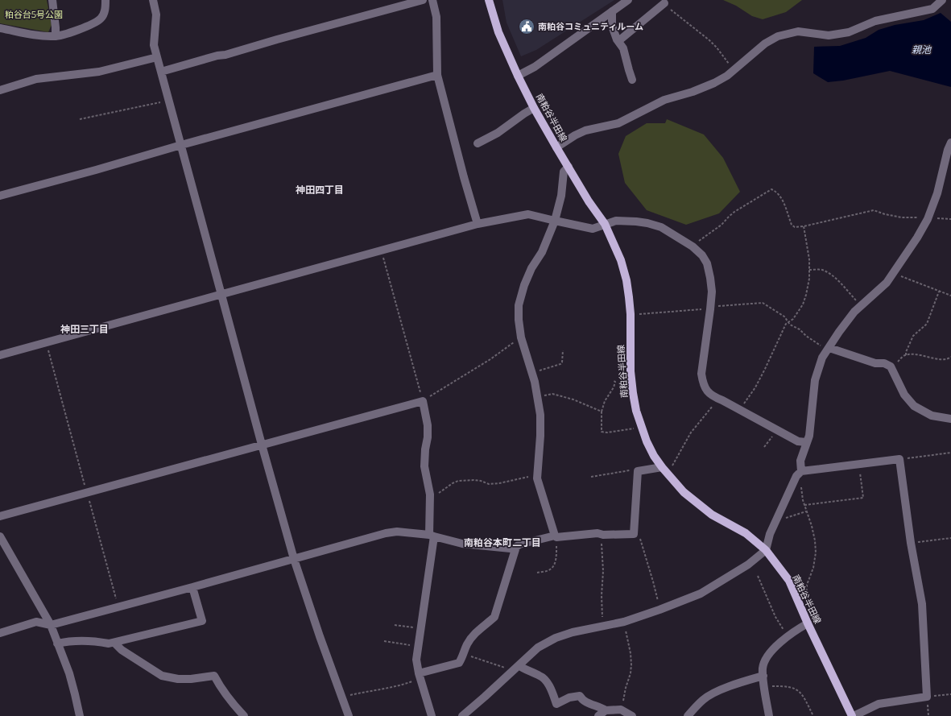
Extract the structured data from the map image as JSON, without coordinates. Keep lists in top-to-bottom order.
{
  "streets": {
    "main road": ["南粕谷半田線"]
  },
  "districts": ["神田四丁目", "神田三丁目", "南粕谷本町二丁目"],
  "water": ["親池"],
  "parks": ["粕谷台5号公園"],
  "places": {
    "public building": ["南粕谷コミュニティルーム"]
  }
}
